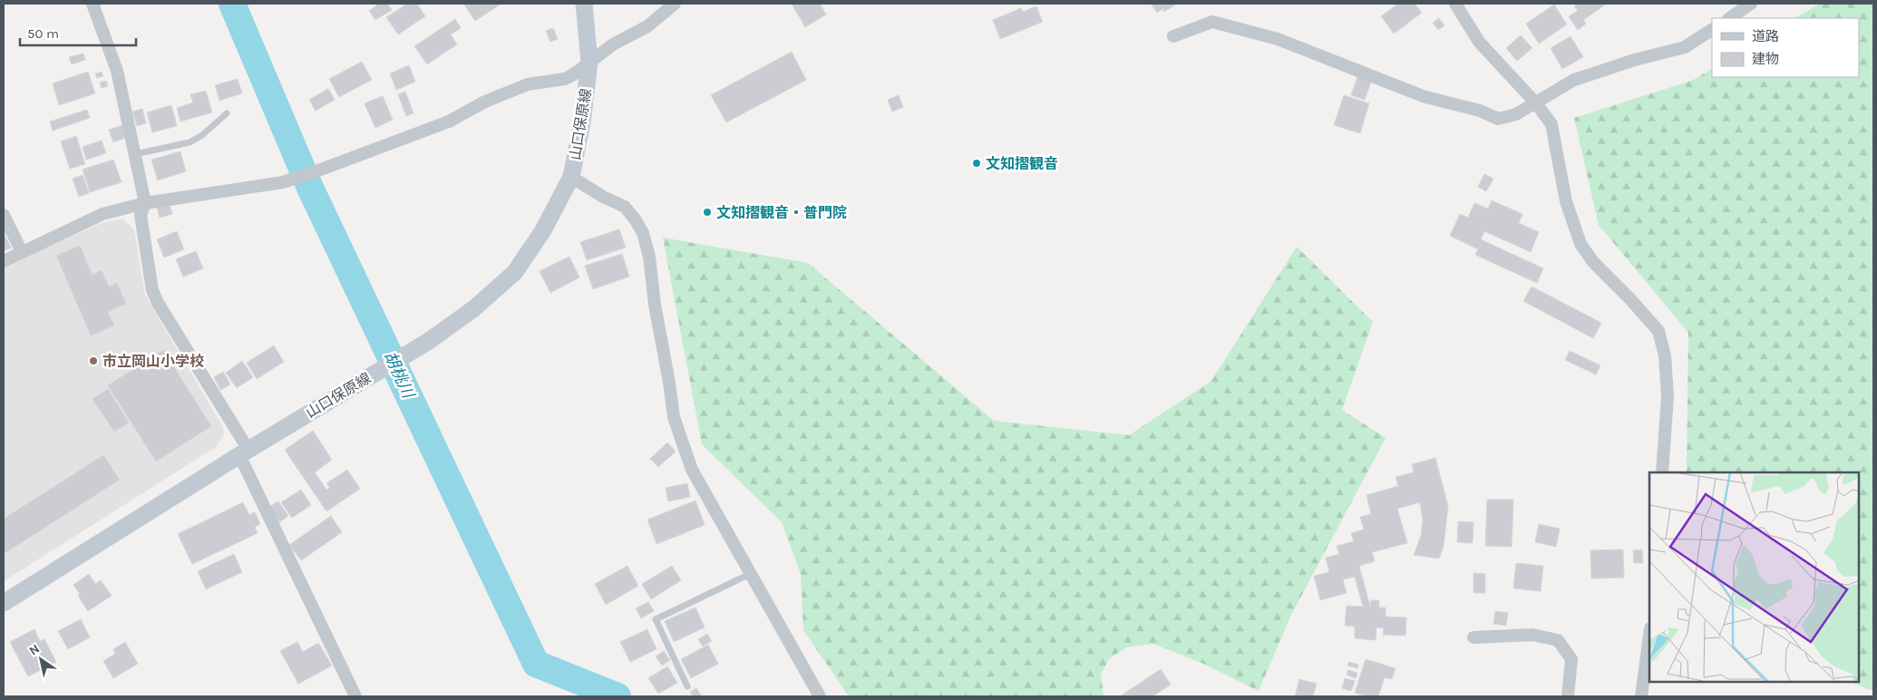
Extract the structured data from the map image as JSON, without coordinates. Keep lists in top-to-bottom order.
{
  "streets": {
    "main road": ["山口保原線"]
  },
  "water": ["胡桃川"],
  "places": ["文知摺観音", "文知摺観音・普門院", "市立岡山小学校"],
  "legend": ["道路", "建物"],
  "scale_bar": "50 m",
  "north": "top left"
}
